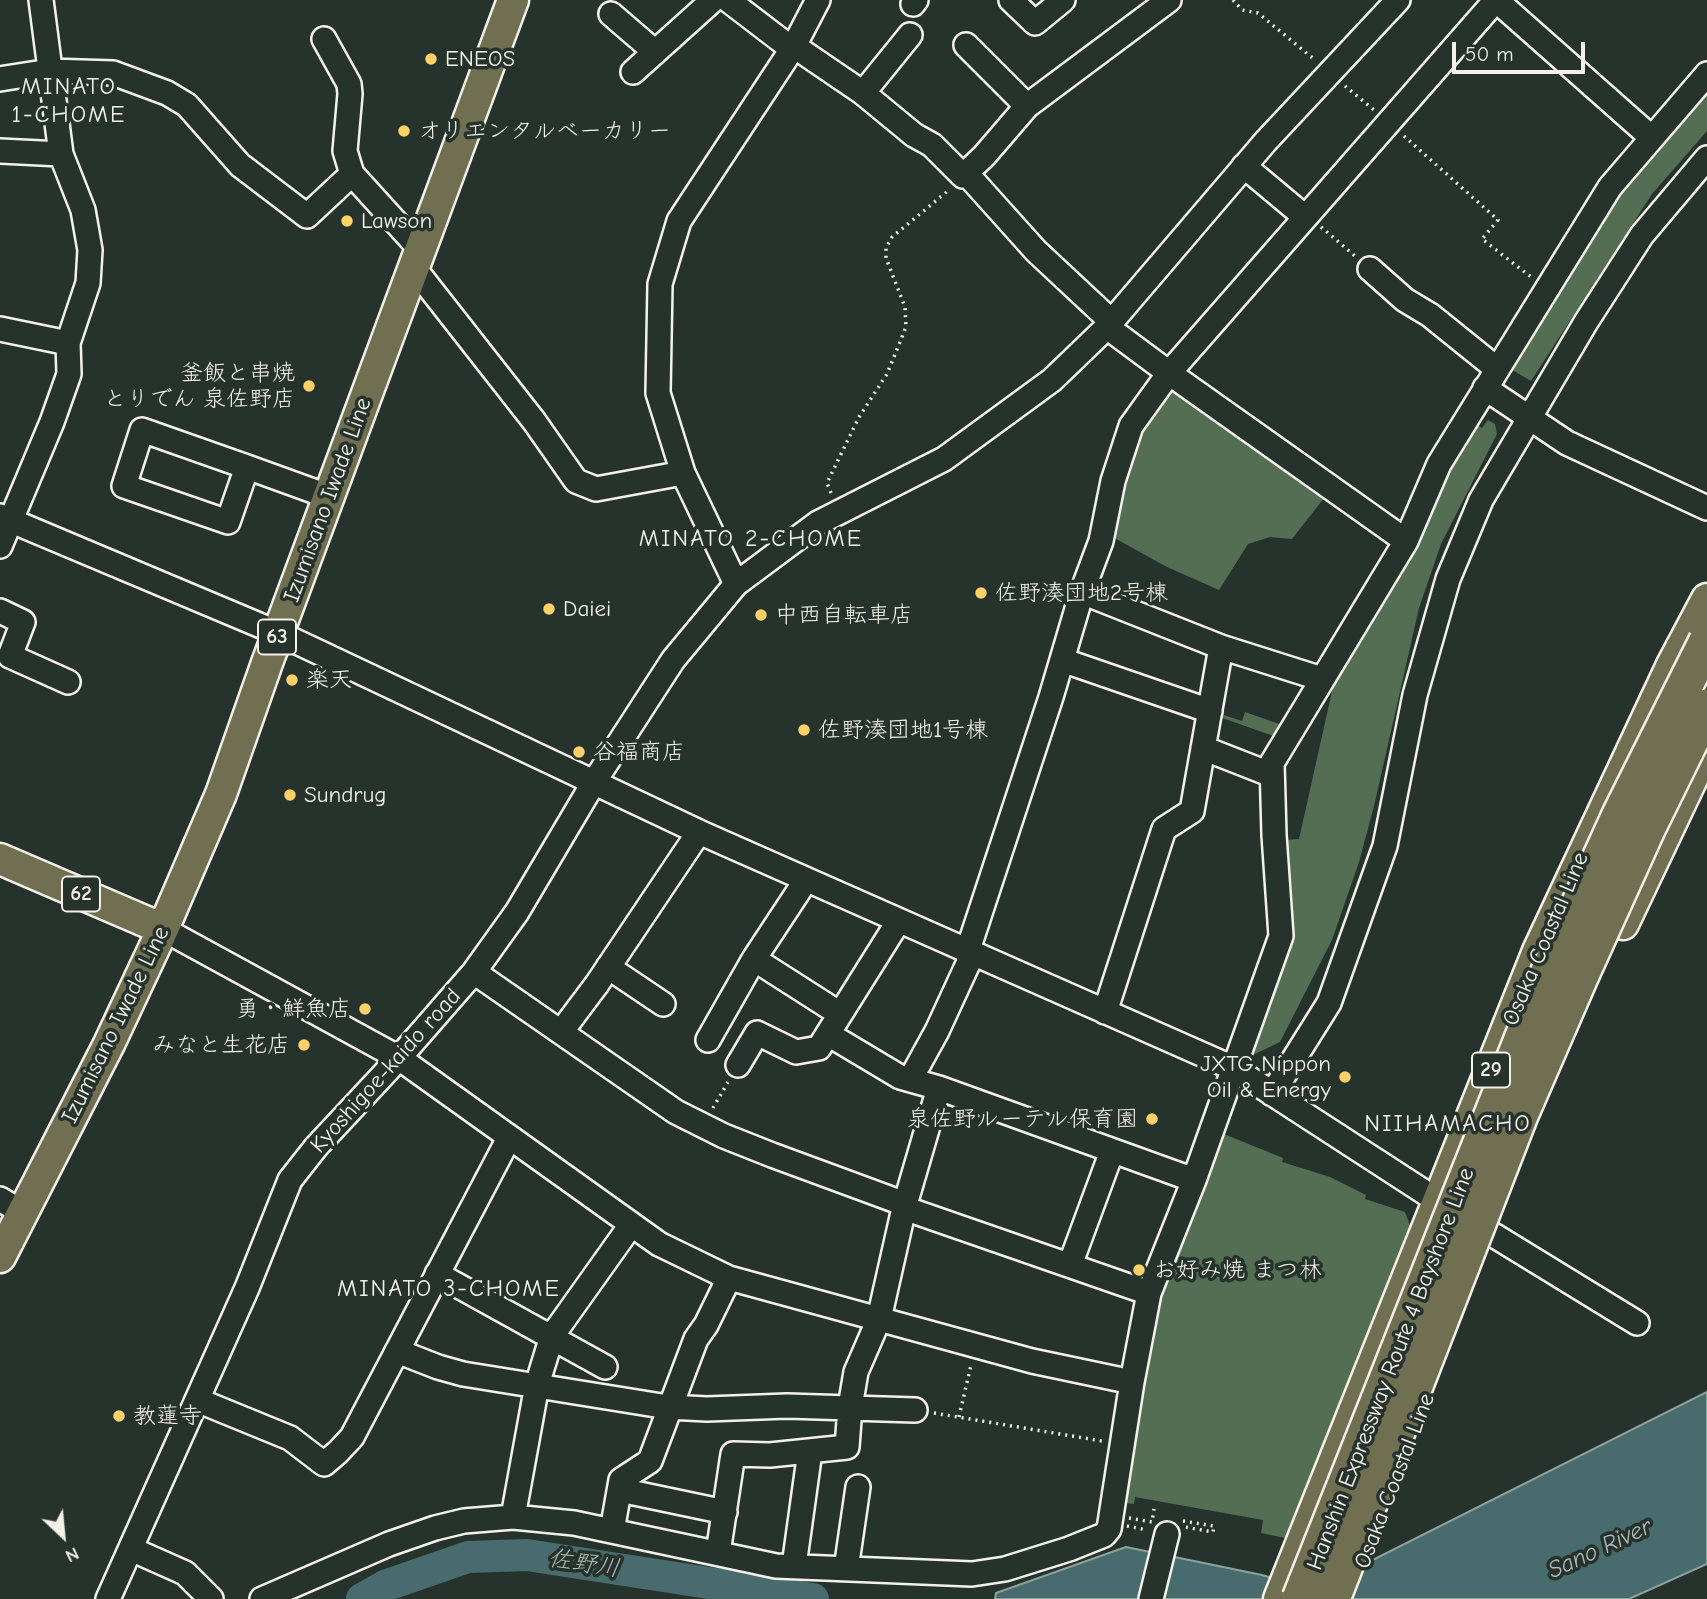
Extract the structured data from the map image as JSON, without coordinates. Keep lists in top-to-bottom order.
{
  "streets": {
    "highway": ["Hanshin Expressway Route 4 Bayshore Line"],
    "main road": [
      "Izumisano Iwade Line",
      "63",
      "62",
      "Osaka Coastal Line",
      "29"
    ],
    "street": ["Kyoshigoe-kaido road"]
  },
  "crossings": [
    ["Izumisano Iwade Line", "62"]
  ],
  "districts": [
    "MINATO 1-CHOME",
    "MINATO 2-CHOME",
    "NIIHAMACHO",
    "MINATO 3-CHOME"
  ],
  "water": ["Sano River", "佐野川"],
  "places": [
    "ENEOS",
    "オリエンタルベーカリー",
    "Lawson",
    "釜飯と串焼 とりでん 泉佐野店",
    "佐野湊団地2号棟",
    "Daiei",
    "中西自転車店",
    "楽天",
    "佐野湊団地1号棟",
    "谷福商店",
    "Sundrug",
    "勇・鮮魚店",
    "みなと生花店",
    "JXTG Nippon Oil & Energy",
    "泉佐野ルーテル保育園",
    "お好み焼 まつ林",
    "教蓮寺"
  ],
  "scale_bar": "50 m",
  "north": "bottom right"
}
